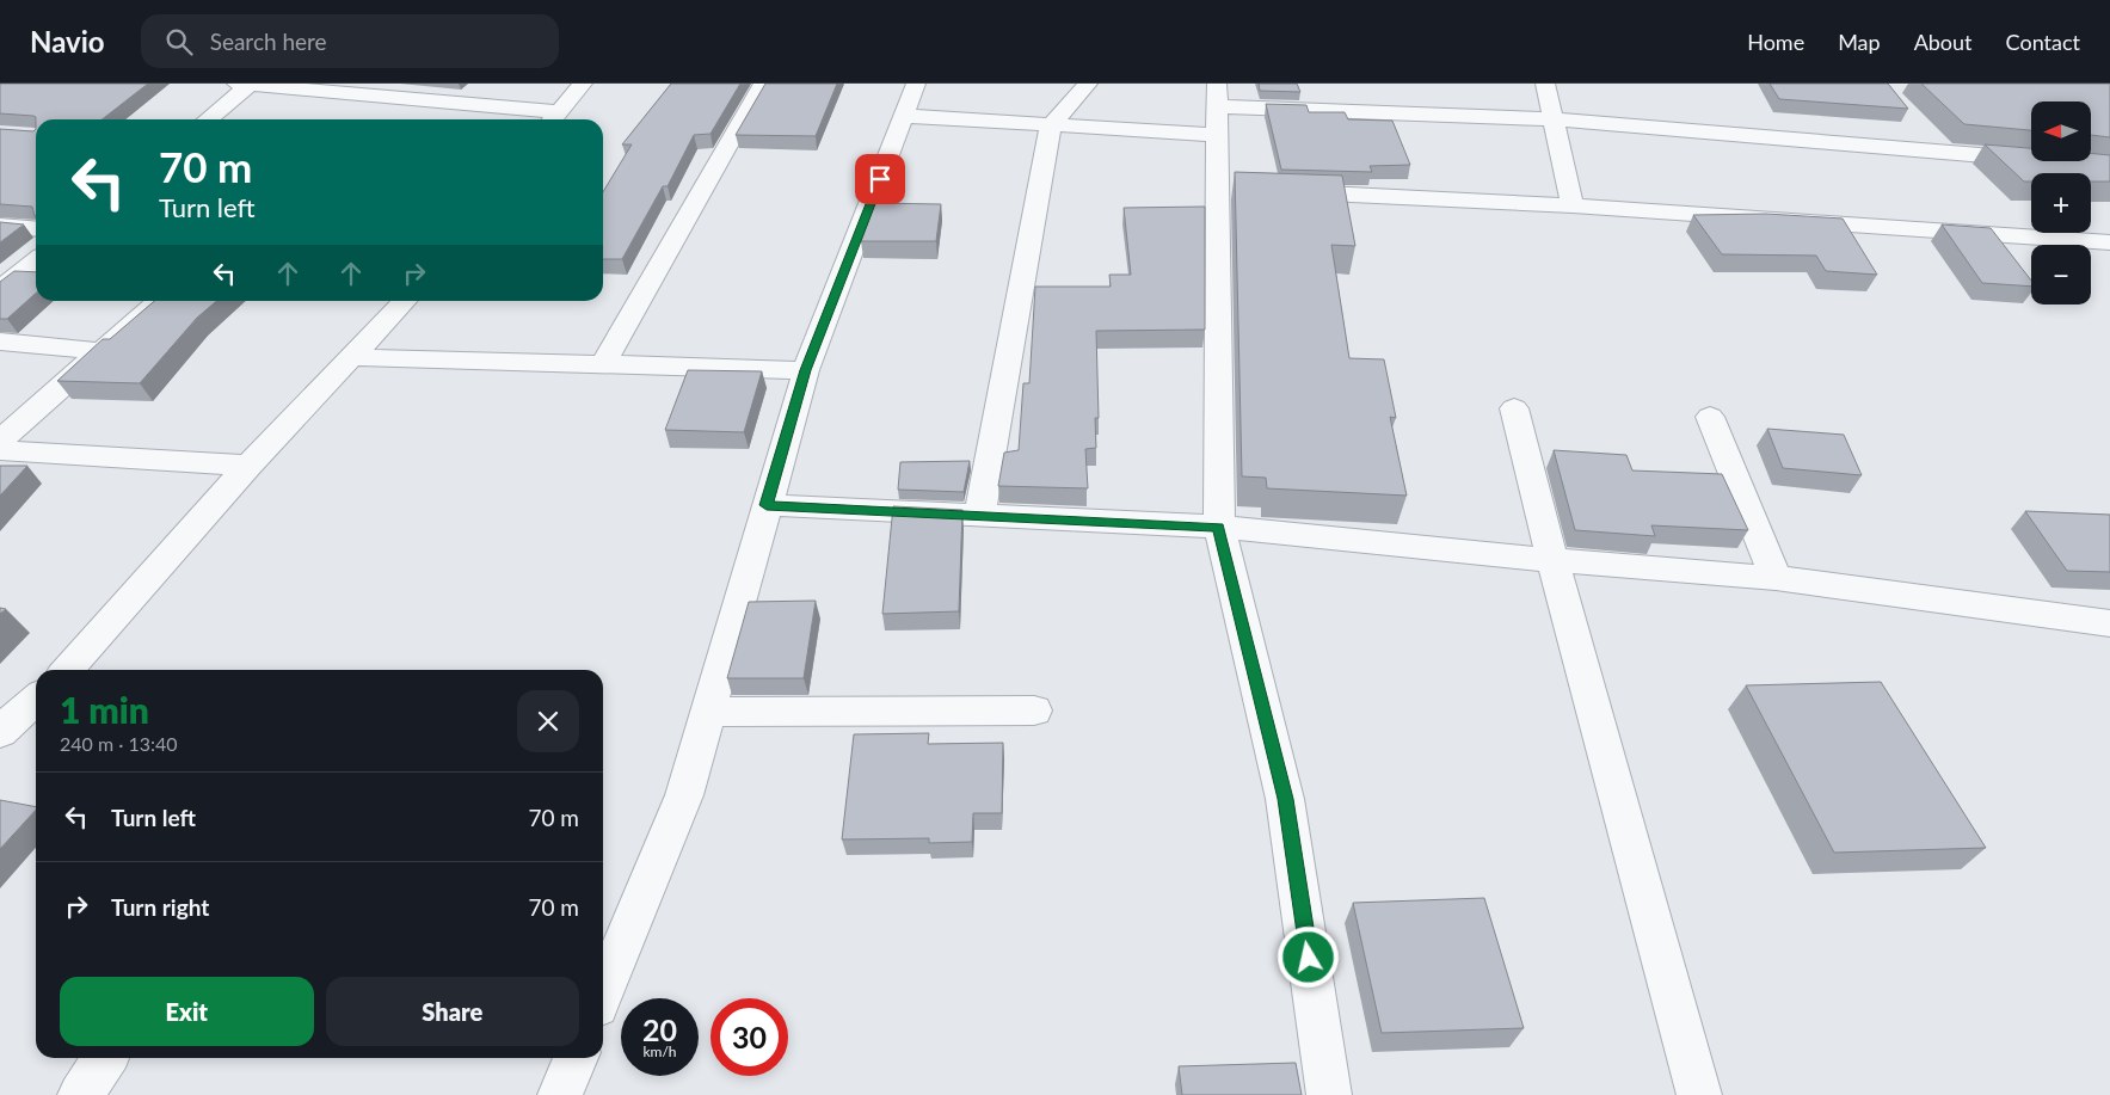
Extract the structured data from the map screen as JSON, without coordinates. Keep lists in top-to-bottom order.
{
  "north": "left",
  "page": {
    "header": "Navio",
    "search": "Search here",
    "nav": [
      "Home",
      "Map",
      "About",
      "Contact"
    ],
    "map_buttons": ["+", "−"],
    "turn": ["70 m", "Turn left"],
    "heading": ["1 min", "240 m · 13:40"],
    "list": [
      {
        "name": "Turn left",
        "value": "70 m"
      },
      {
        "name": "Turn right",
        "value": "70 m"
      }
    ],
    "buttons": ["Exit", "Share"],
    "speed": "20 km/h",
    "limit": "30"
  }
}
